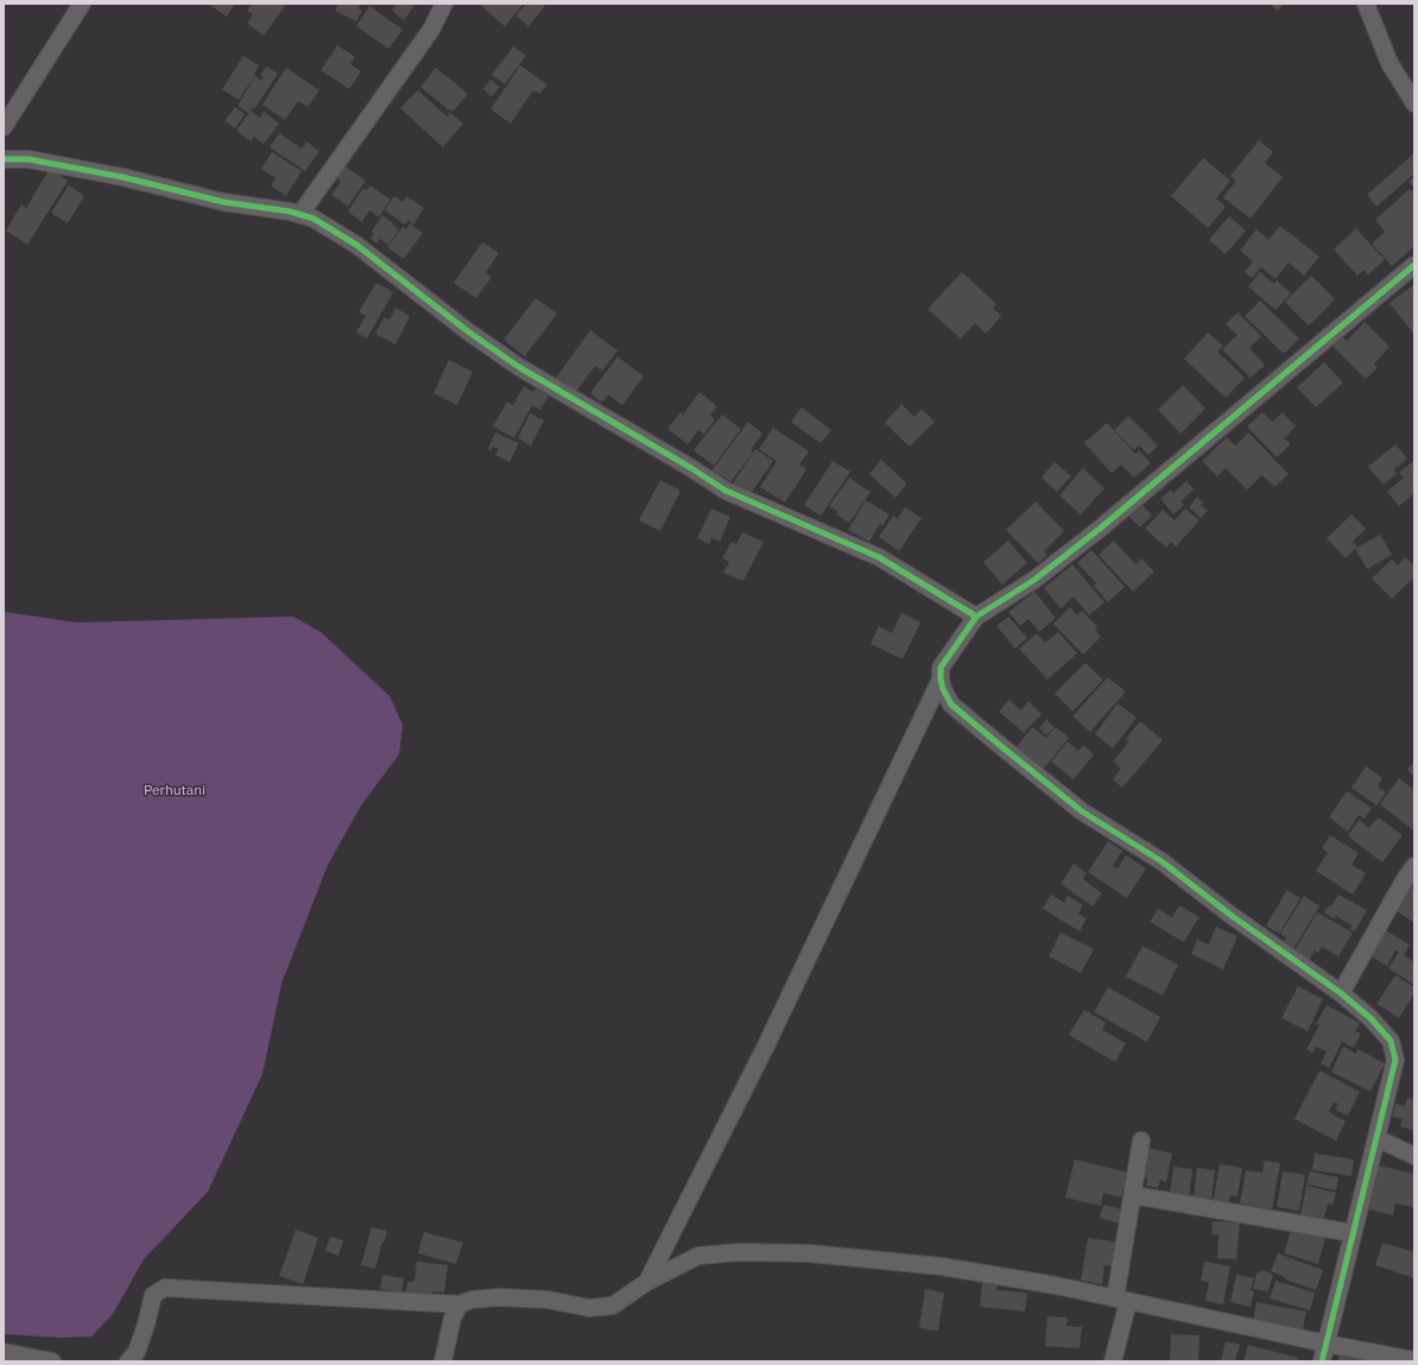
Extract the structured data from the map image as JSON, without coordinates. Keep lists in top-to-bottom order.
{
  "parks": ["Perhutani"]
}
